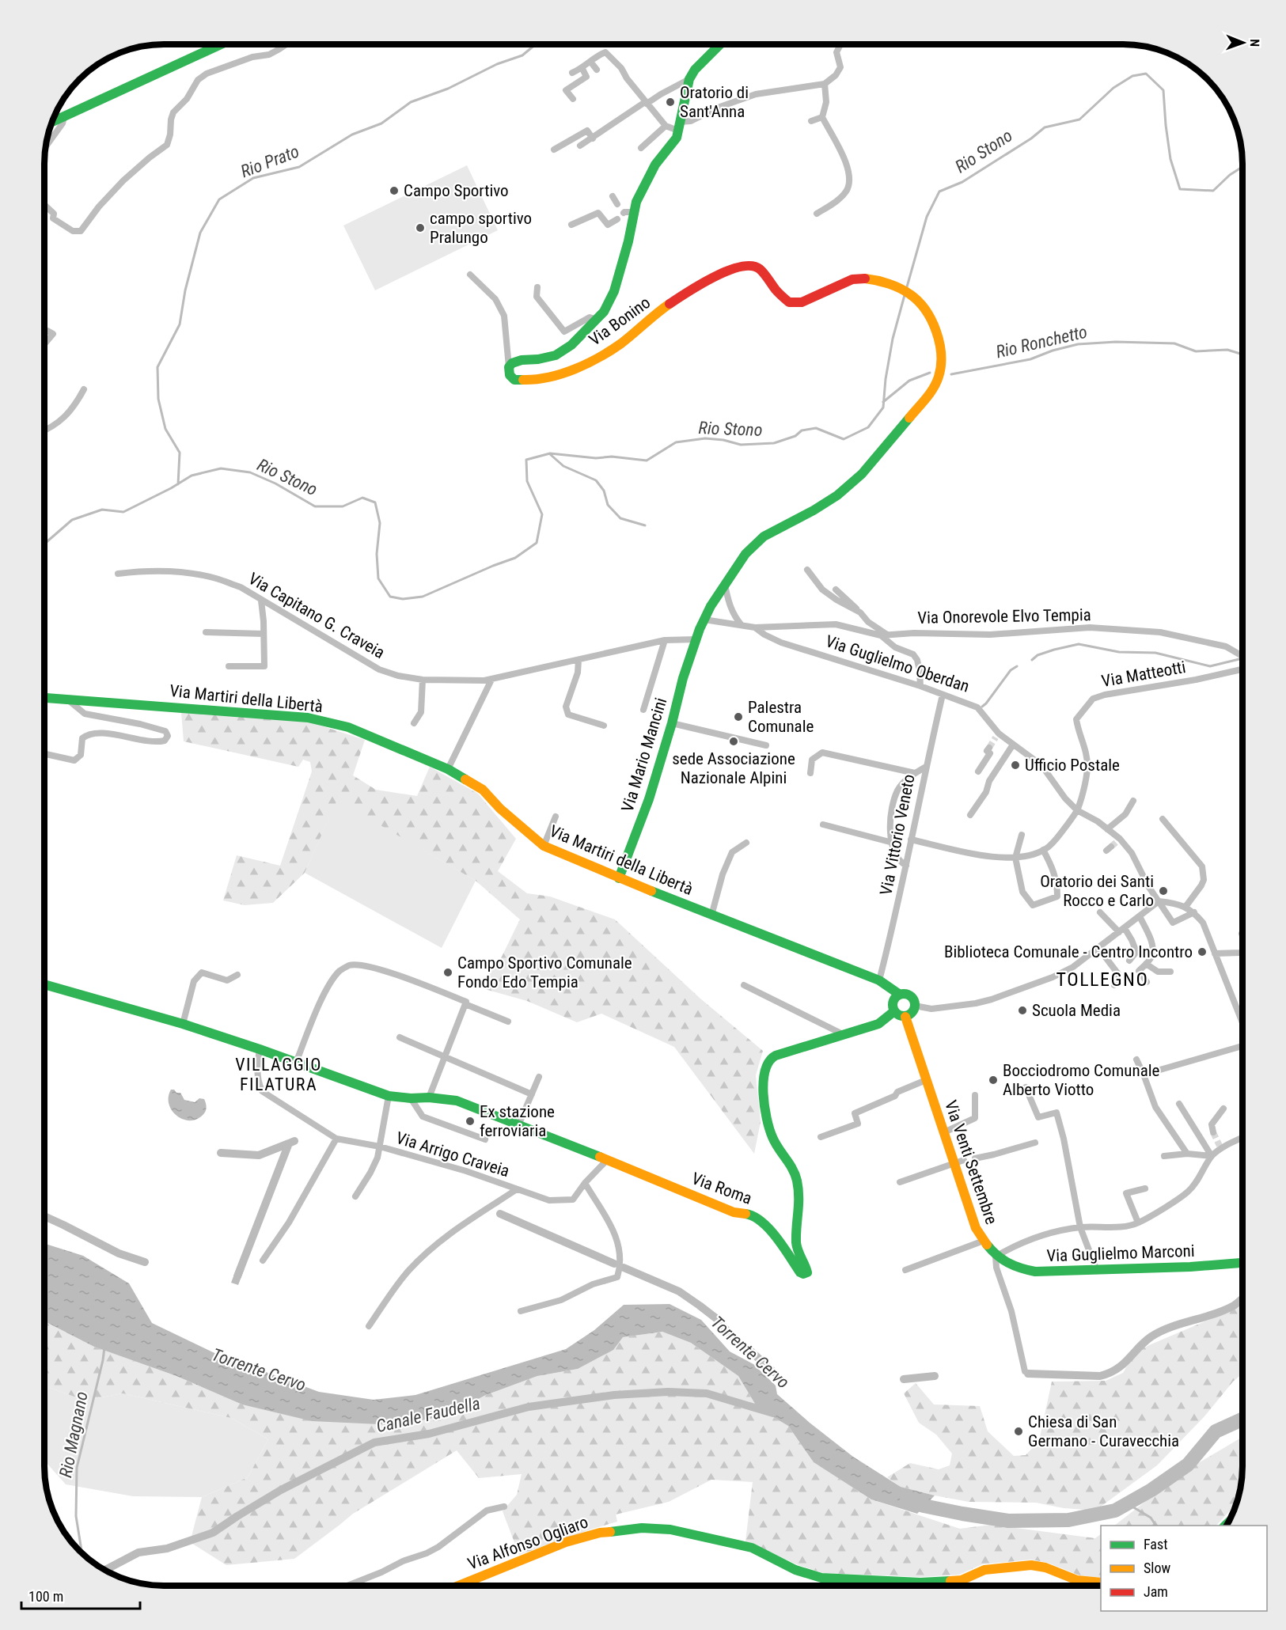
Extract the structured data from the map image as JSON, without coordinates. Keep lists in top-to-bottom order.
{
  "streets": {
    "street": [
      "Via Bonino",
      "Via Capitano G. Craveia",
      "Via Onorevole Elvo Tempia",
      "Via Guglielmo Oberdan",
      "Via Matteotti",
      "Via Martiri della Libertà",
      "Via Mario Mancini",
      "Via Vittorio Veneto",
      "Via Arrigo Craveia",
      "Via Venti Settembre",
      "Via Roma",
      "Via Guglielmo Marconi",
      "Via Alfonso Ogliaro"
    ]
  },
  "crossings": [
    ["Via Capitano G. Craveia", "Via Mario Mancini"],
    ["Via Onorevole Elvo Tempia", "Via Guglielmo Oberdan"],
    ["Via Guglielmo Oberdan", "Via Matteotti"],
    ["Via Guglielmo Oberdan", "Via Vittorio Veneto"],
    ["Via Matteotti", "Via Vittorio Veneto"],
    ["Via Martiri della Libertà", "Via Mario Mancini"],
    ["Via Martiri della Libertà", "Via Vittorio Veneto"],
    ["Via Martiri della Libertà", "Via Venti Settembre"],
    ["Via Martiri della Libertà", "Via Roma"],
    ["Via Arrigo Craveia", "Via Roma"],
    ["Via Venti Settembre", "Via Roma"],
    ["Via Venti Settembre", "Via Guglielmo Marconi"]
  ],
  "districts": ["TOLLEGNO", "VILLAGGIO FILATURA"],
  "water": [
    "Rio Stono",
    "Rio Prato",
    "Rio Ronchetto",
    "Torrente Cervo",
    "Canale Faudella",
    "Rio Magnano"
  ],
  "places": [
    "Oratorio di Sant'Anna",
    "Campo Sportivo",
    "campo sportivo Pralungo",
    "Palestra Comunale",
    "sede Associazione Nazionale Alpini",
    "Ufficio Postale",
    "Oratorio dei Santi Rocco e Carlo",
    "Biblioteca Comunale - Centro Incontro",
    "Campo Sportivo Comunale Fondo Edo Tempia",
    "Scuola Media",
    "Bocciodromo Comunale Alberto Viotto",
    "Ex stazione ferroviaria",
    "Chiesa di San Germano - Curavecchia"
  ],
  "legend": ["Fast", "Slow", "Jam"],
  "scale_bar": "100 m",
  "north": "right"
}
